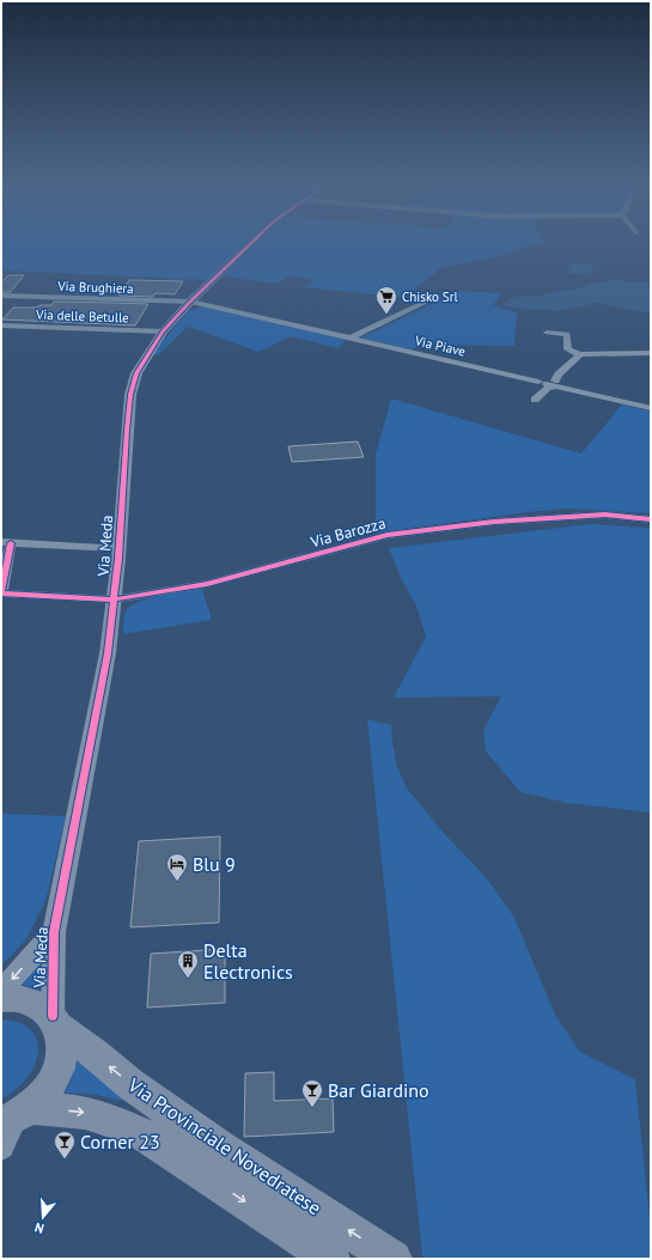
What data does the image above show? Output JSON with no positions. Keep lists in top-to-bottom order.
{
  "streets": {
    "main road": ["Via Provinciale Novedratese"],
    "street": [
      "Via Brughiera",
      "Via delle Betulle",
      "Via Piave",
      "Via Barozza",
      "Via Meda"
    ]
  },
  "crossings": [
    ["Via Brughiera", "Via Piave"],
    ["Via Brughiera", "Via Meda"],
    ["Via delle Betulle", "Via Meda"],
    ["Via Piave", "Via Meda"],
    ["Via Barozza", "Via Meda"],
    ["Via Meda", "Via Provinciale Novedratese"]
  ],
  "places": {
    "supermarket": ["Chisko Srl"],
    "hotel": ["Blu 9"],
    "building": ["Delta Electronics"],
    "bar": ["Bar Giardino", "Corner 23"]
  },
  "north": "bottom"
}
